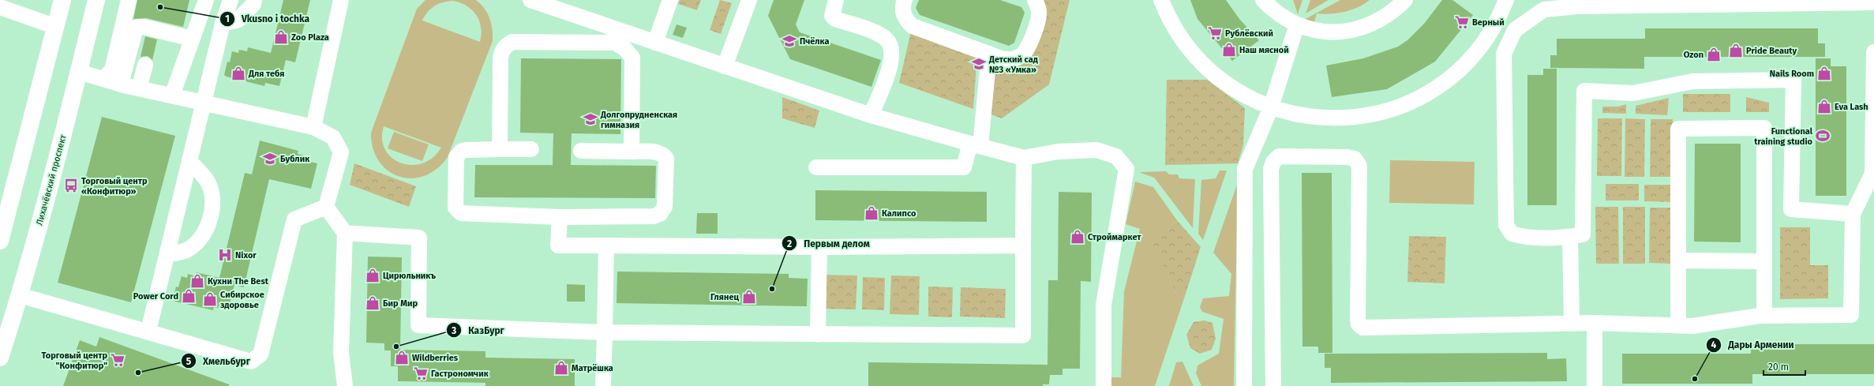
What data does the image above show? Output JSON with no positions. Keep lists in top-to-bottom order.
{
  "streets": {
    "main road": ["Лихачёвский проспект"]
  },
  "places": {
    "other": [
      "Vkusno i tochka",
      "Первым делом",
      "КазБург",
      "Хмельбург",
      "Дары Армении"
    ],
    "supermarket": [
      "Верный",
      "Рублёвский",
      "Торговый центр \"Конфитюр\"",
      "Гастрономчик"
    ],
    "shop": [
      "Zoo Plaza",
      "Наш мясной",
      "Pride Beauty",
      "Ozon",
      "Для тебя",
      "Nails Room",
      "Eva Lash",
      "Калипсо",
      "Строймаркет",
      "Цирюльникъ",
      "Кухни The Best",
      "Power Cord",
      "Глянец",
      "Сибирское здоровье",
      "Бир Мир",
      "Wildberries",
      "Матрёшка"
    ],
    "school or university": [
      "Пчёлка",
      "Детский сад №3 «Умка»",
      "Долгопрудненская гимназия",
      "Бублик"
    ],
    "sports": ["Functional training studio"],
    "bus stop": ["Торговый центр «Конфитюр»"],
    "hospital": ["Nixor"]
  },
  "scale_bar": "20 m"
}
